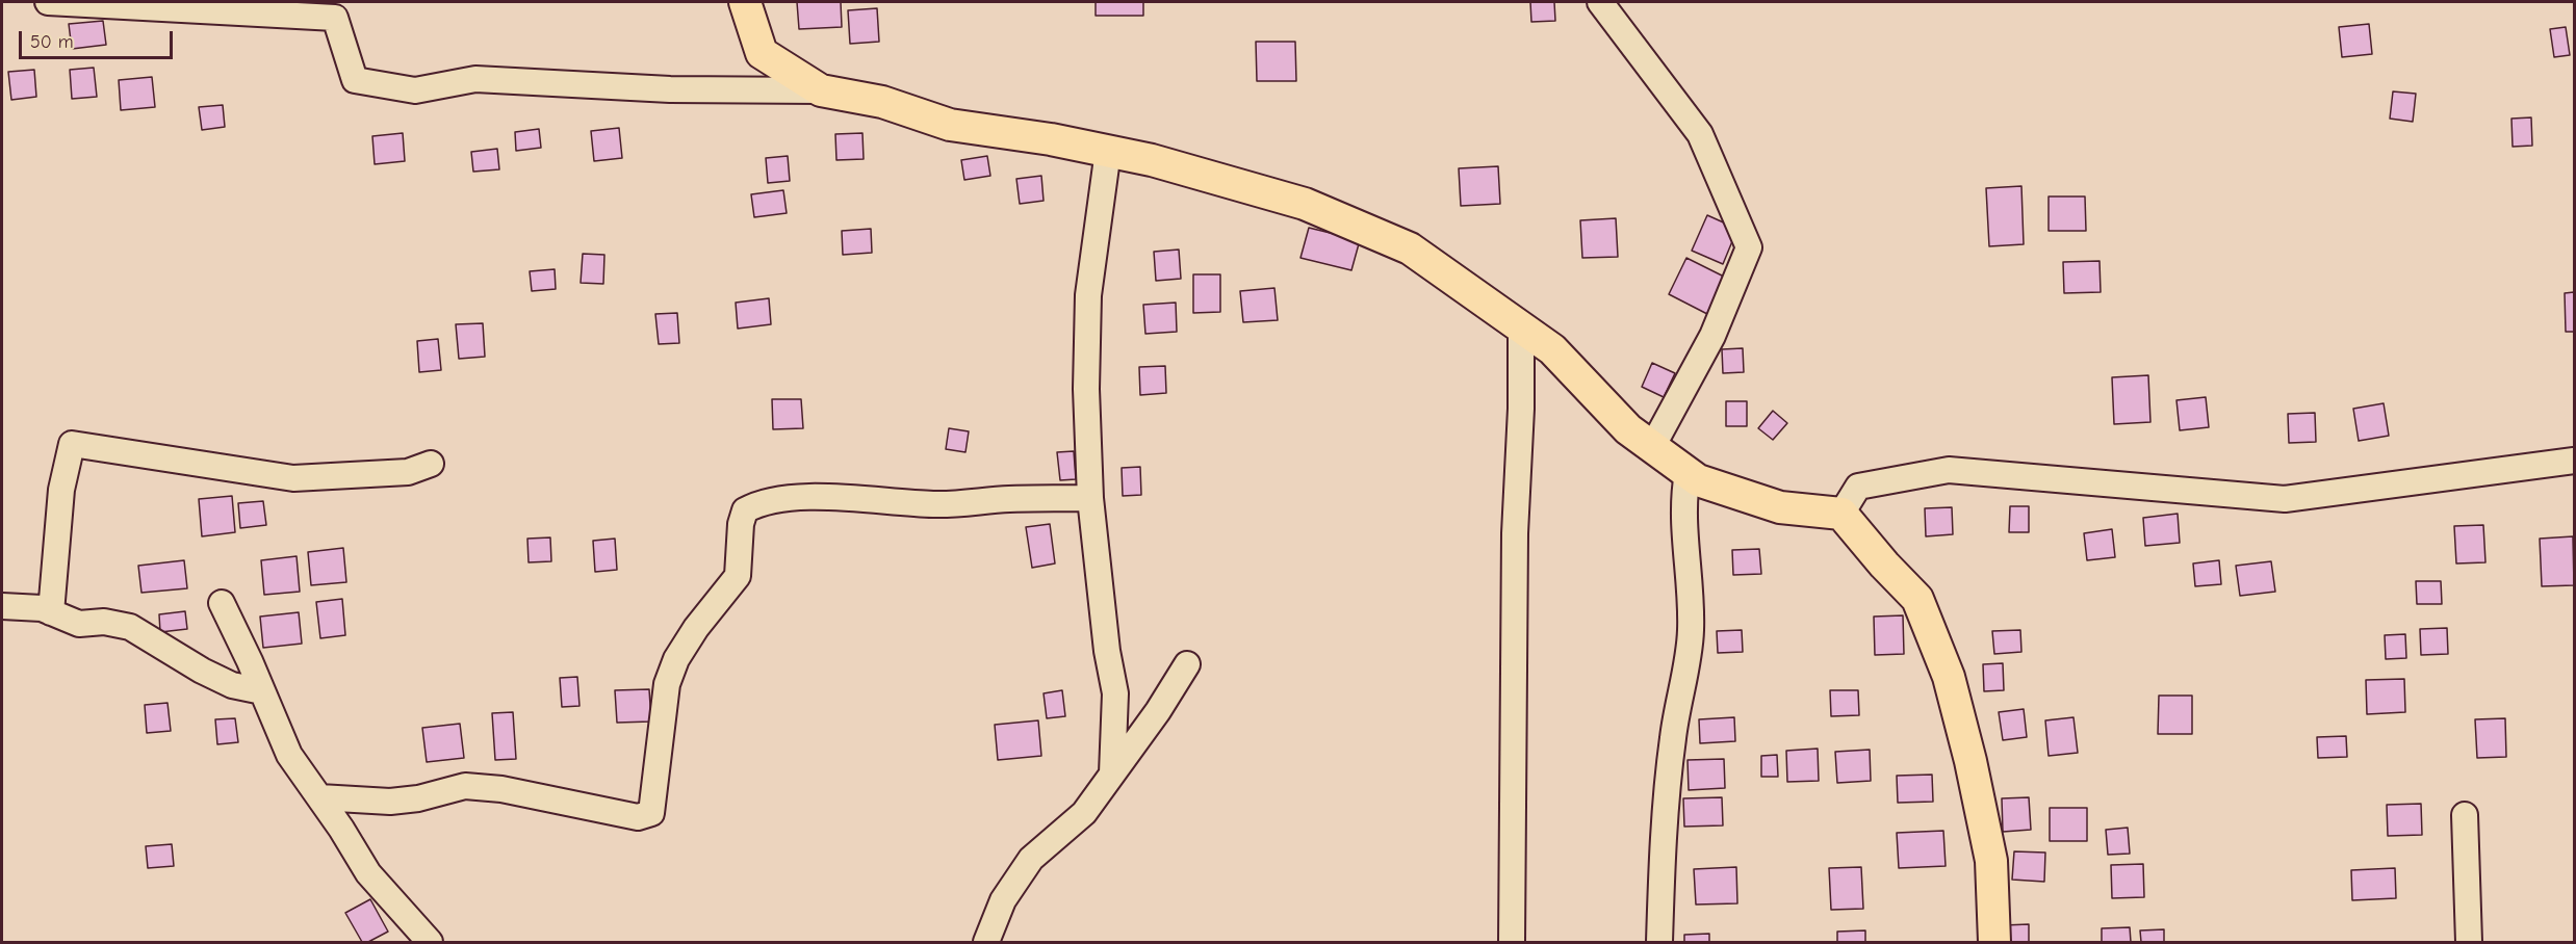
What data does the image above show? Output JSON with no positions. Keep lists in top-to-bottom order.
{
  "scale_bar": "50 m"
}
